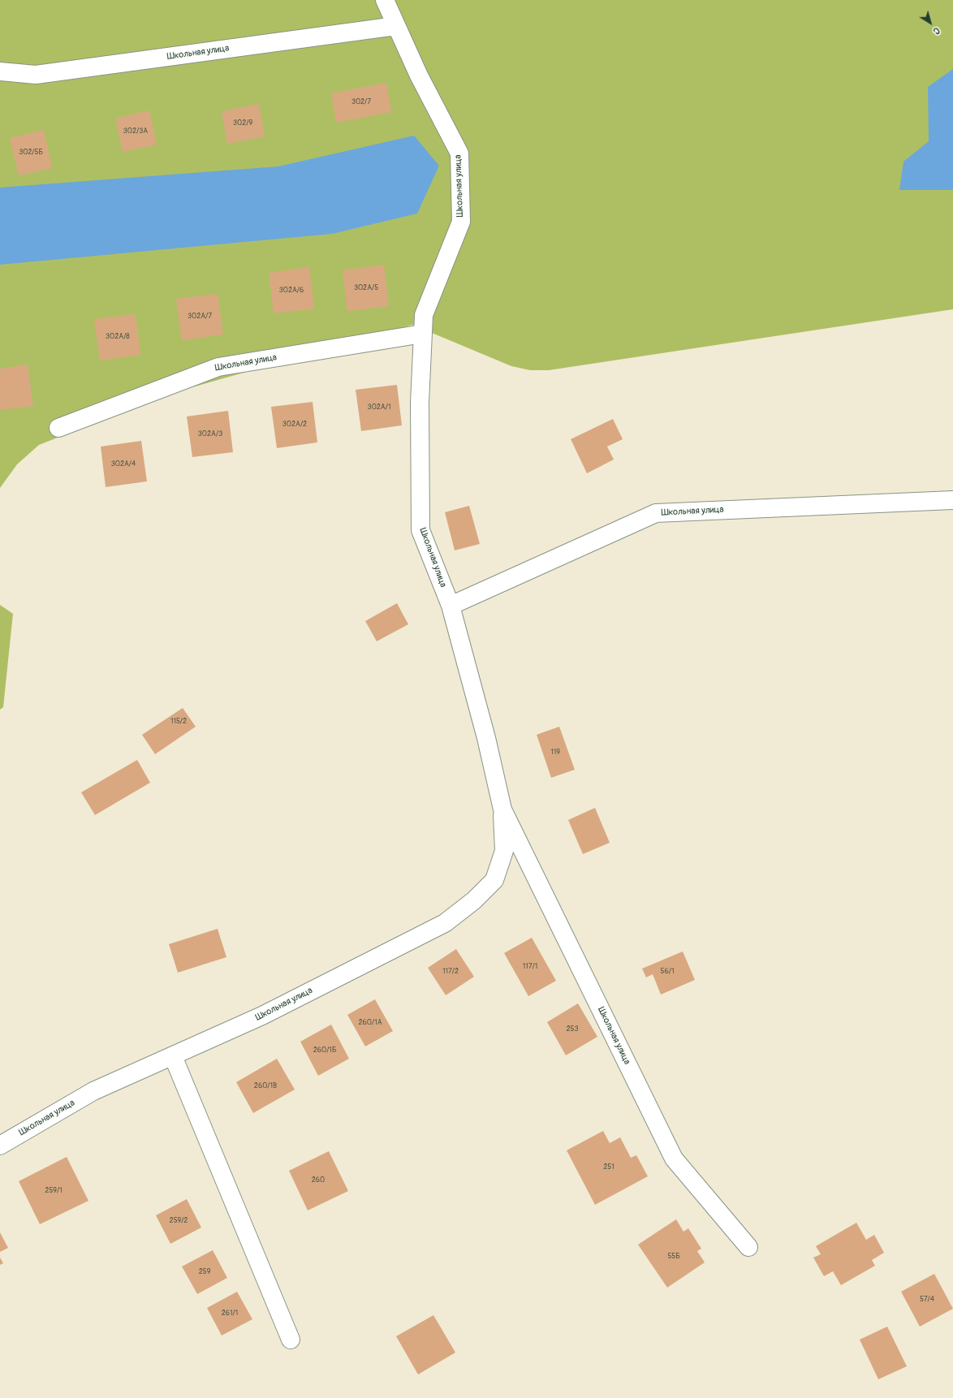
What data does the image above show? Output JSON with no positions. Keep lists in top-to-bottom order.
{
  "streets": {
    "street": ["Школьная улица"]
  },
  "house_numbers": [
    "302/7",
    "302/9",
    "302/3А",
    "302/5Б",
    "302А/5",
    "302А/6",
    "302А/7",
    "302А/8",
    "302А/1",
    "302А/2",
    "302А/3",
    "302А/4",
    "115/2",
    "119",
    "117/1",
    "117/2",
    "56/1",
    "260/1А",
    "253",
    "260/1Б",
    "260/1В",
    "251",
    "260",
    "259/1",
    "259/2",
    "55Б",
    "259",
    "57/4",
    "261/1"
  ],
  "north": "bottom right"
}
